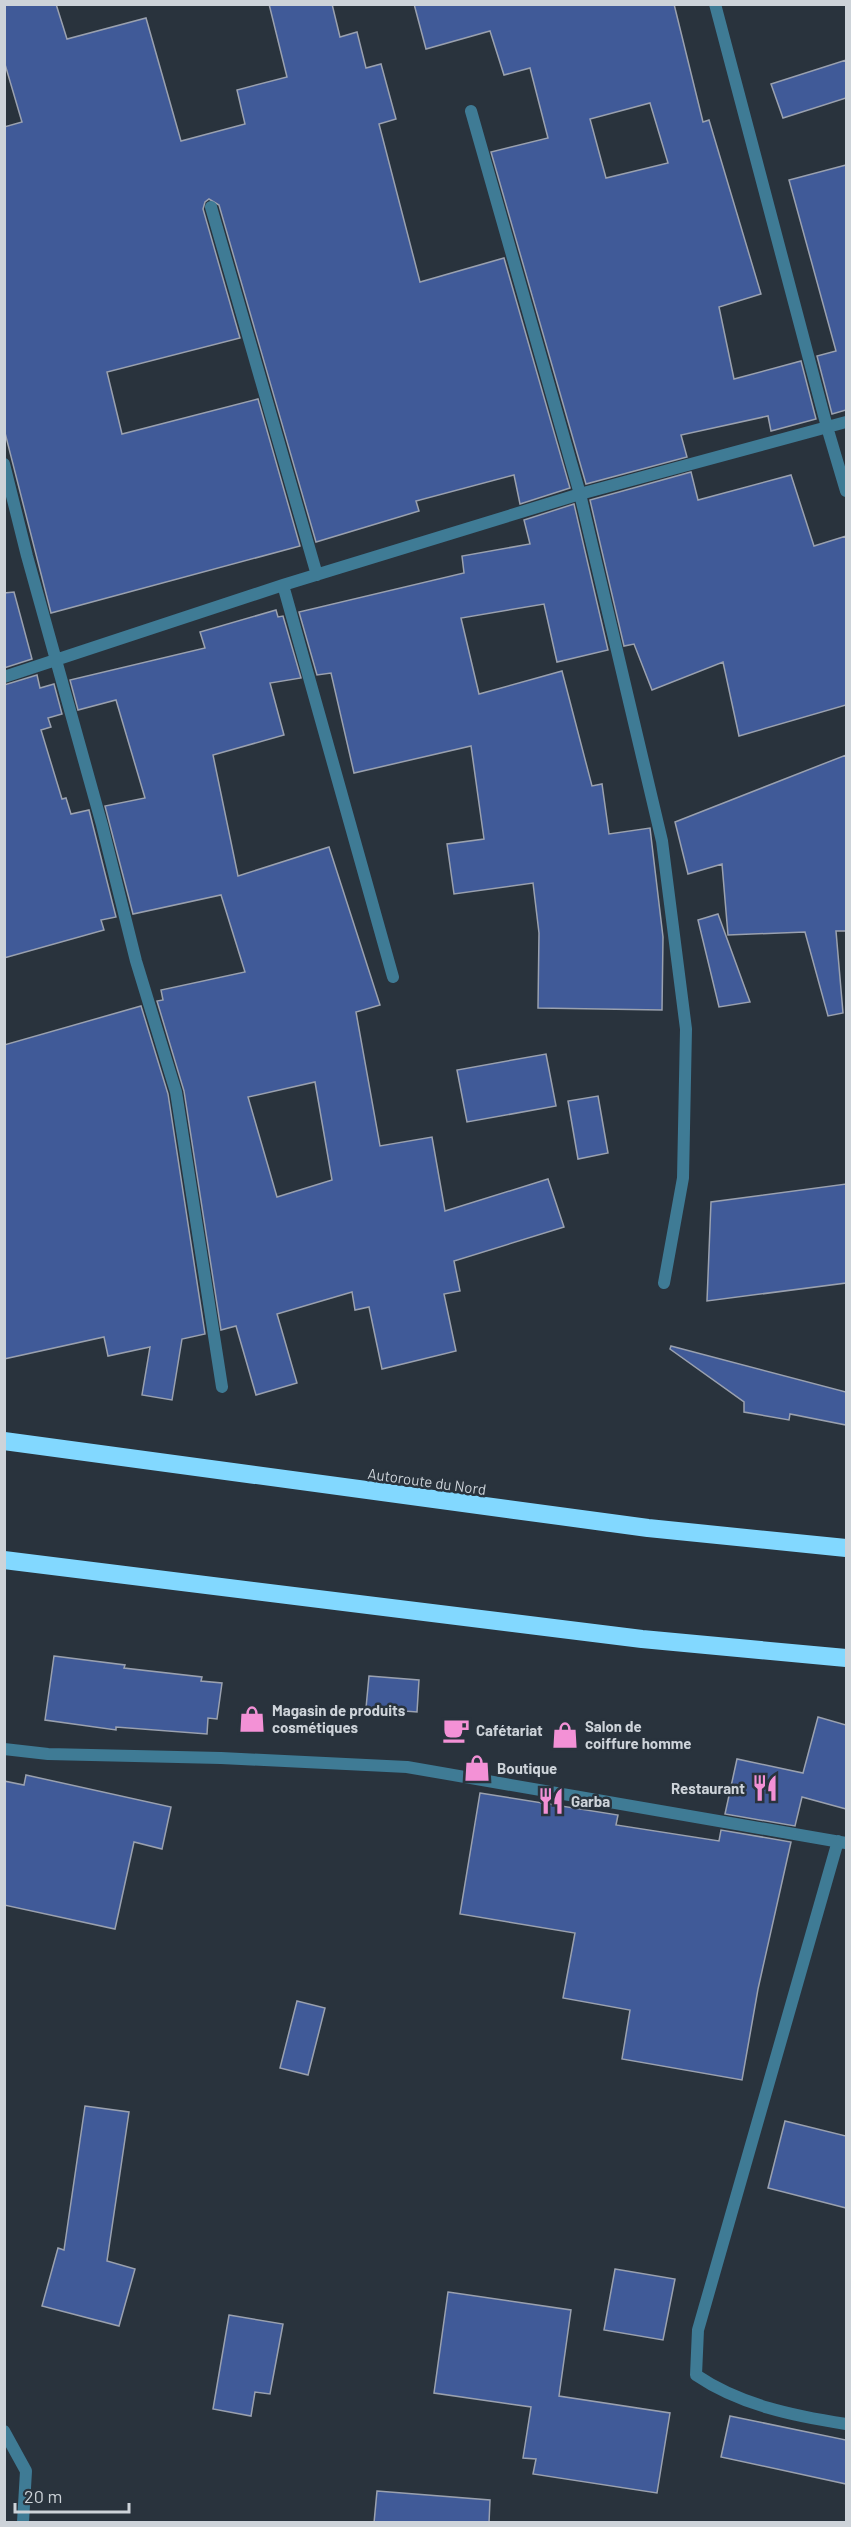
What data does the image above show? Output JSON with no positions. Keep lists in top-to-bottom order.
{
  "streets": {
    "highway": ["Autoroute du Nord"]
  },
  "places": {
    "shop": ["Magasin de produits cosmétiques", "Salon de coiffure homme", "Boutique"],
    "cafe": ["Cafétariat"],
    "restaurant": ["Restaurant", "Garba"]
  },
  "scale_bar": "20 m"
}
